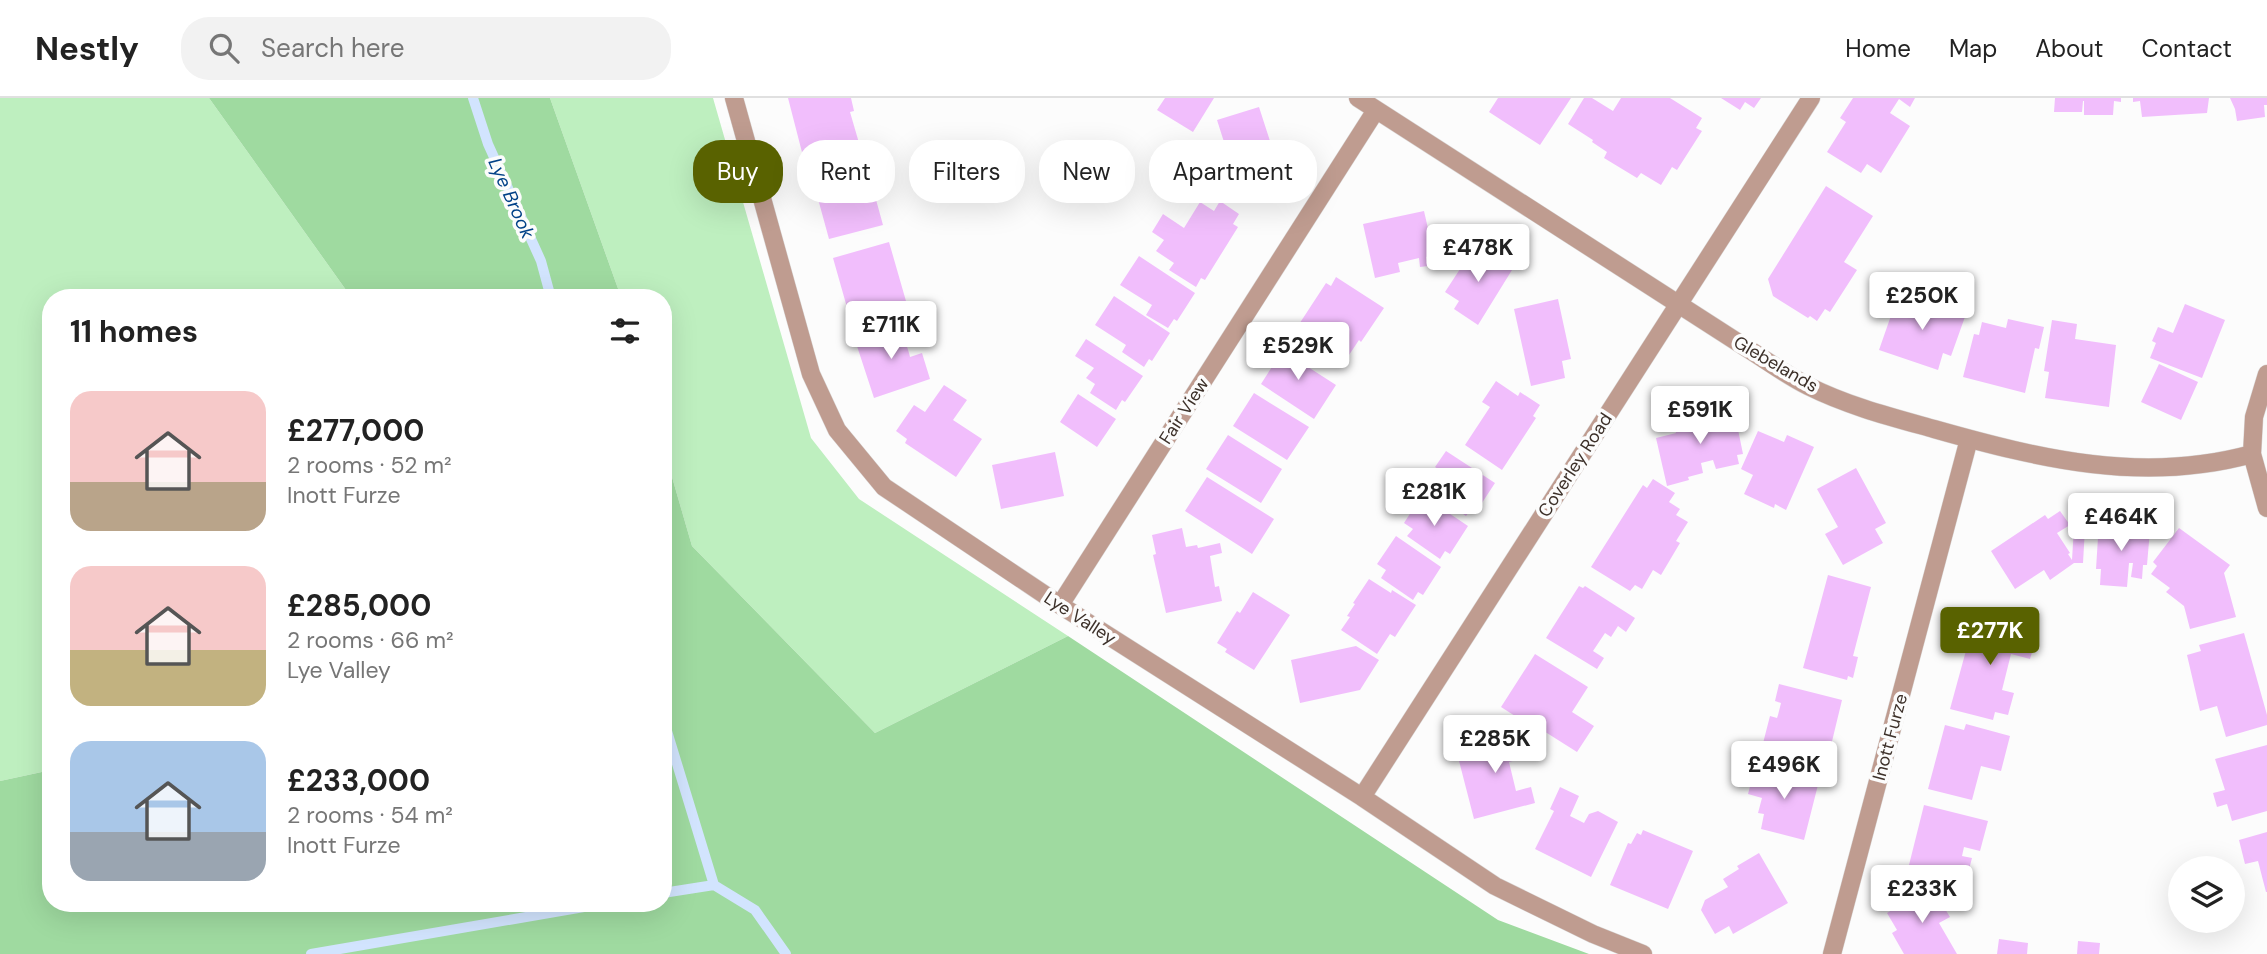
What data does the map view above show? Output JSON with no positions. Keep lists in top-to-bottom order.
{
  "streets": {
    "street": [
      "Glebelands",
      "Fair View",
      "Coverley Road",
      "Lye Valley",
      "Inott Furze"
    ]
  },
  "crossings": [
    ["Glebelands", "Fair View"],
    ["Glebelands", "Coverley Road"],
    ["Glebelands", "Inott Furze"],
    ["Fair View", "Lye Valley"],
    ["Coverley Road", "Lye Valley"]
  ],
  "water": ["Lye Brook"],
  "page": {
    "header": "Nestly",
    "search": "Search here",
    "nav": [
      "Home",
      "Map",
      "About",
      "Contact"
    ],
    "chip": [
      "Buy",
      "Rent",
      "Filters",
      "New",
      "Apartment"
    ],
    "price": [
      "£478K",
      "£250K",
      "£711K",
      "£529K",
      "£591K",
      "£281K",
      "£464K",
      "£277K",
      "£285K",
      "£496K",
      "£233K"
    ],
    "heading": "11 homes",
    "list": [
      {
        "name": "£277,000",
        "note": "2 rooms · 52 m² · Inott Furze"
      },
      {
        "name": "£285,000",
        "note": "2 rooms · 66 m² · Lye Valley"
      },
      {
        "name": "£233,000",
        "note": "2 rooms · 54 m² · Inott Furze"
      }
    ]
  }
}
